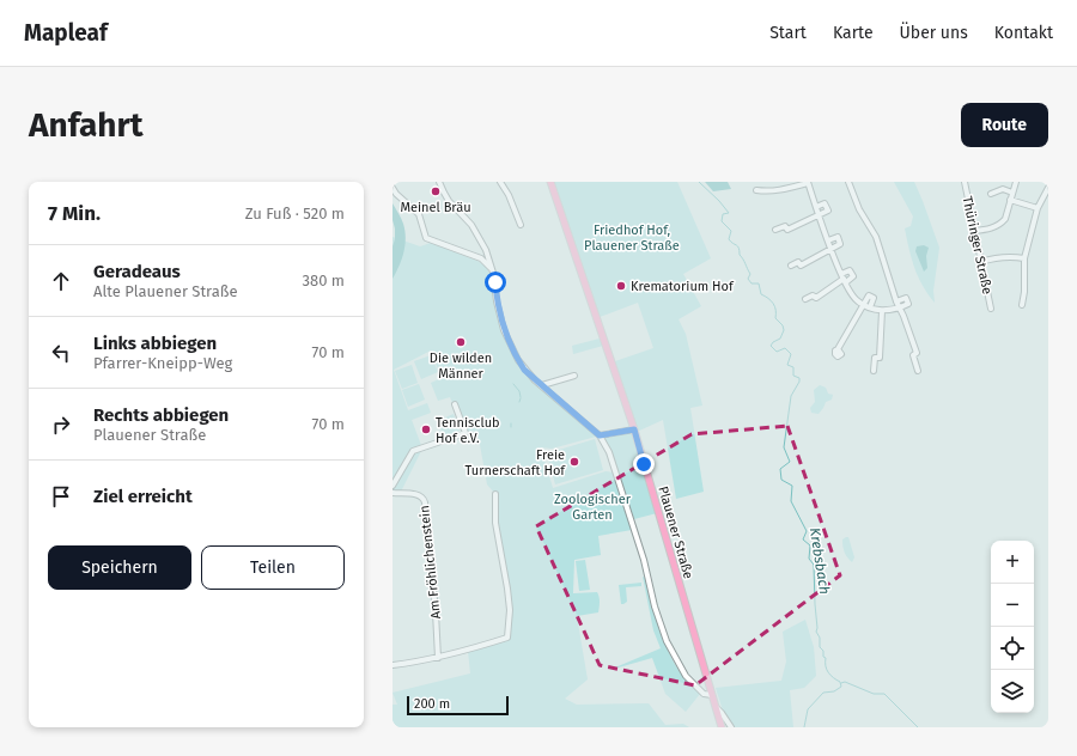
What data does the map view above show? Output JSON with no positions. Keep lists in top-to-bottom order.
{
  "streets": {
    "main road": ["Plauener Straße"],
    "street": ["Thüringer Straße", "Am Fröhlichenstein"]
  },
  "water": ["Krebsbach"],
  "parks": ["Friedhof Hof, Plauener Straße", "Zoologischer Garten"],
  "places": [
    "Meinel Bräu",
    "Krematorium Hof",
    "Die wilden Männer",
    "Tennisclub Hof e.V.",
    "Freie Turnerschaft Hof"
  ],
  "scale_bar": "200 m",
  "page": {
    "header": "Mapleaf",
    "nav": [
      "Start",
      "Karte",
      "Über uns",
      "Kontakt"
    ],
    "buttons": [
      "Route",
      ["Speichern", "Teilen"]
    ],
    "title": "Anfahrt",
    "heading": ["7 Min.", "Zu Fuß · 520 m"],
    "list": [
      ["Geradeaus", "Alte Plauener Straße", "380 m"],
      ["Links abbiegen", "Pfarrer-Kneipp-Weg", "70 m"],
      ["Rechts abbiegen", "Plauener Straße", "70 m"],
      "Ziel erreicht"
    ],
    "map_buttons": ["+", "−"],
    "scale": "200 m"
  }
}
